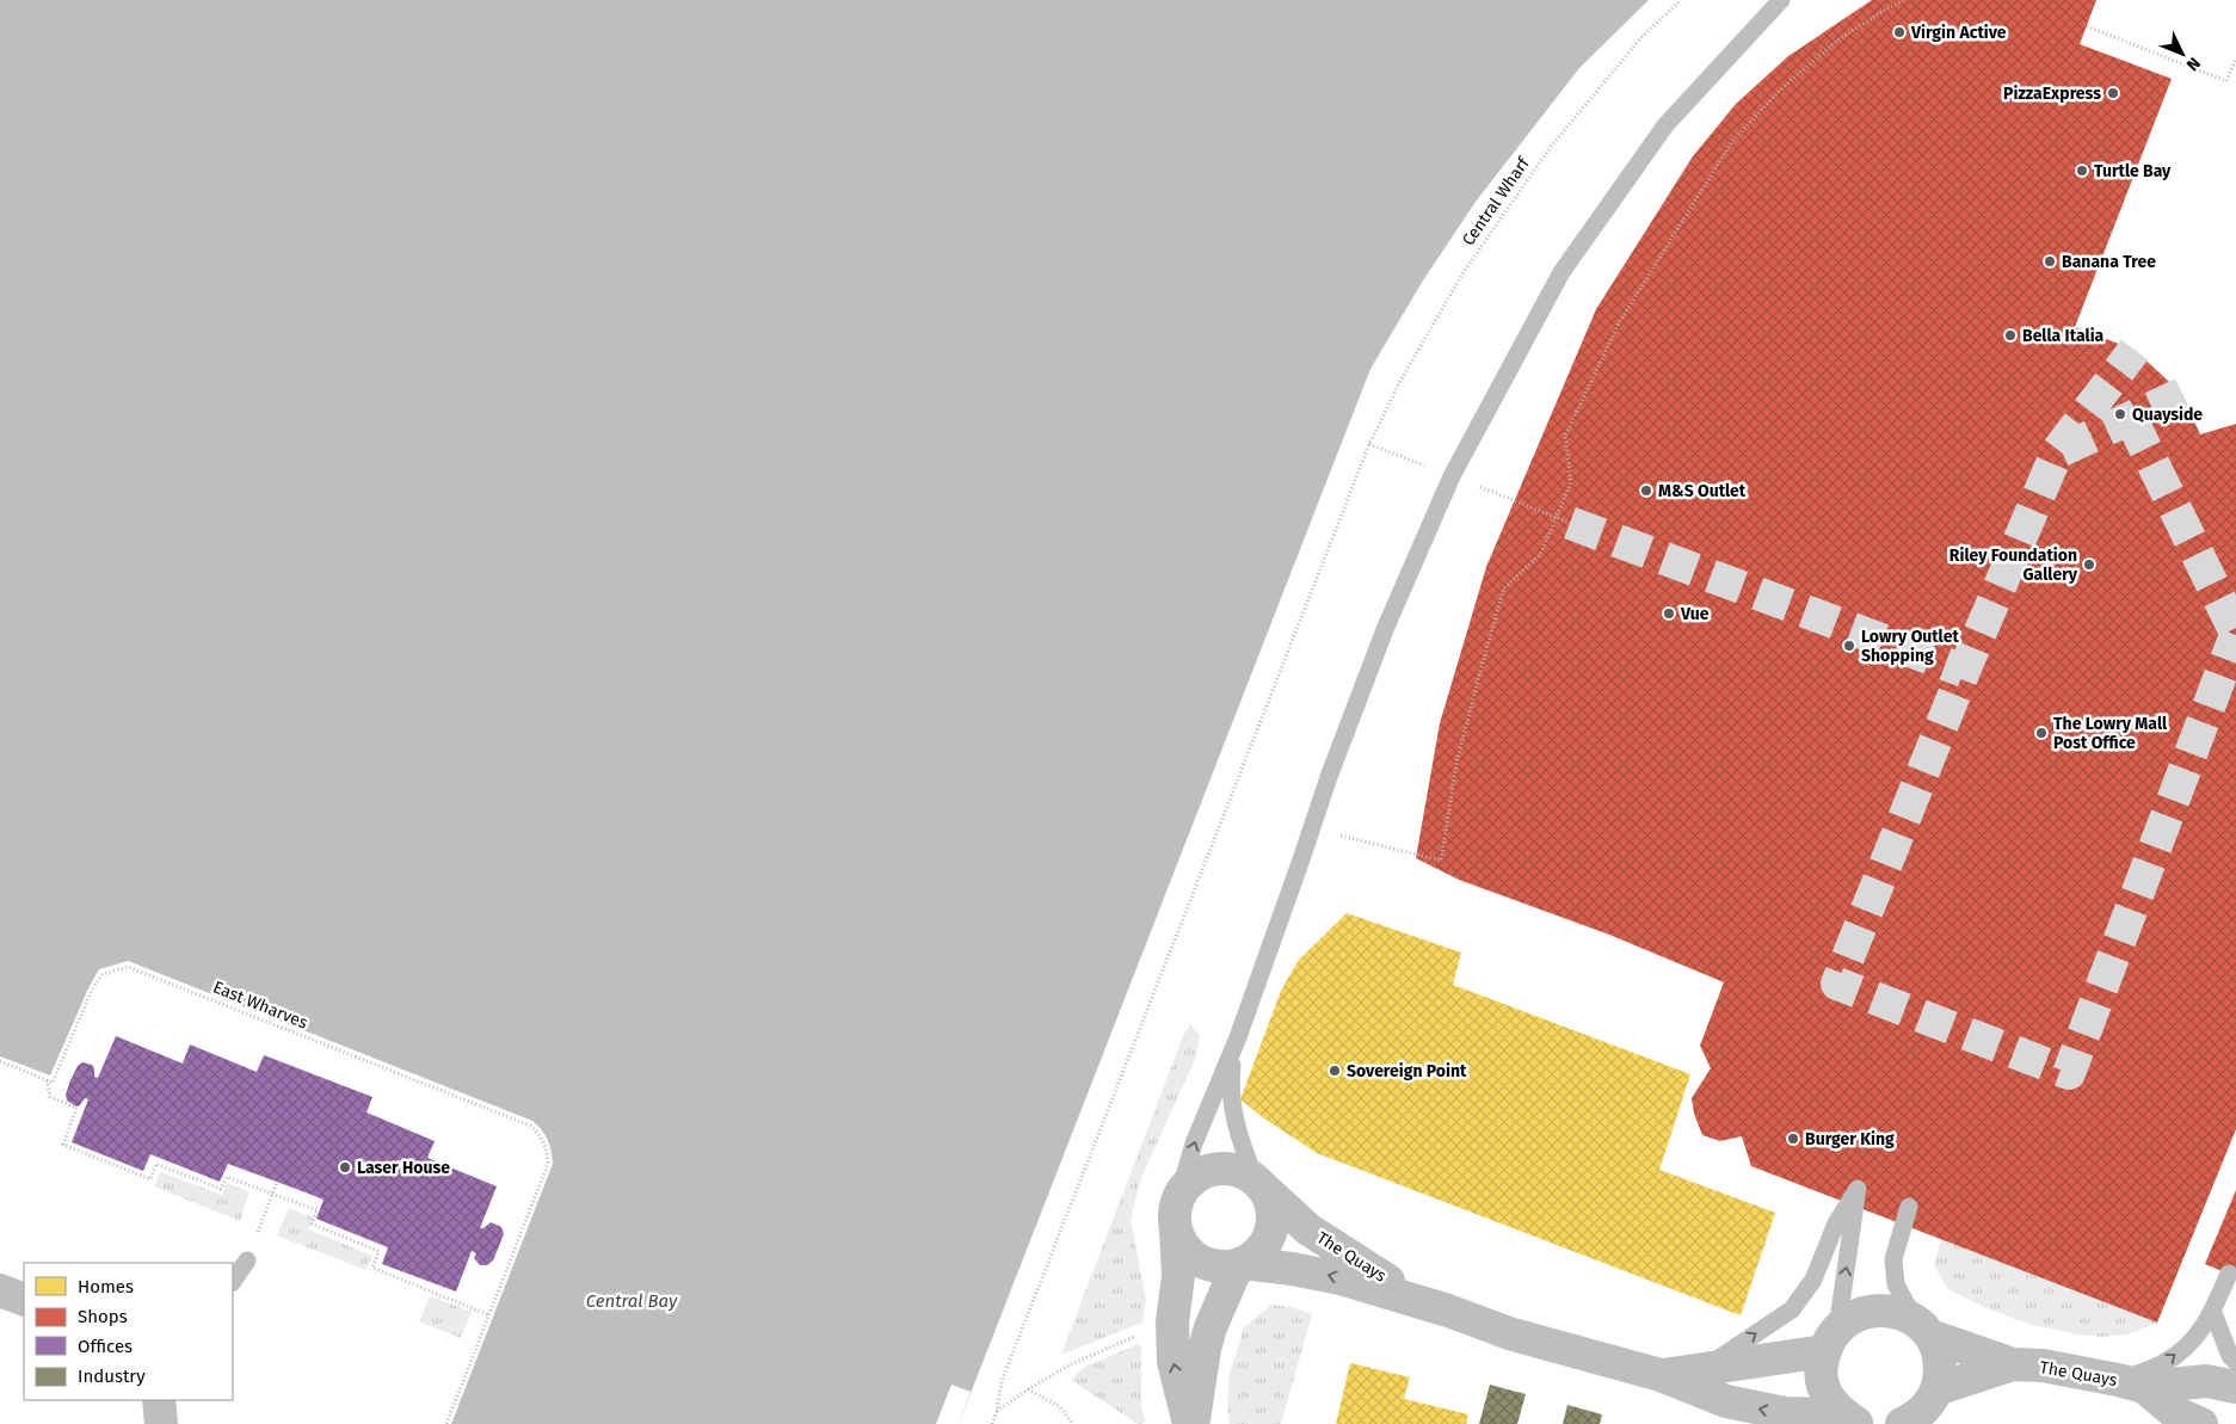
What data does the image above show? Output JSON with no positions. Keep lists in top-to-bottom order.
{
  "streets": {
    "street": ["The Quays"],
    "path": ["Central Wharf", "East Wharves"]
  },
  "water": ["Central Bay"],
  "places": [
    "Virgin Active",
    "PizzaExpress",
    "Turtle Bay",
    "Banana Tree",
    "Bella Italia",
    "Quayside",
    "M&S Outlet",
    "Riley Foundation Gallery",
    "Vue",
    "Lowry Outlet Shopping",
    "The Lowry Mall Post Office",
    "Sovereign Point",
    "Burger King",
    "Laser House"
  ],
  "legend": [
    "Homes",
    "Shops",
    "Offices",
    "Industry"
  ],
  "north": "bottom right"
}
